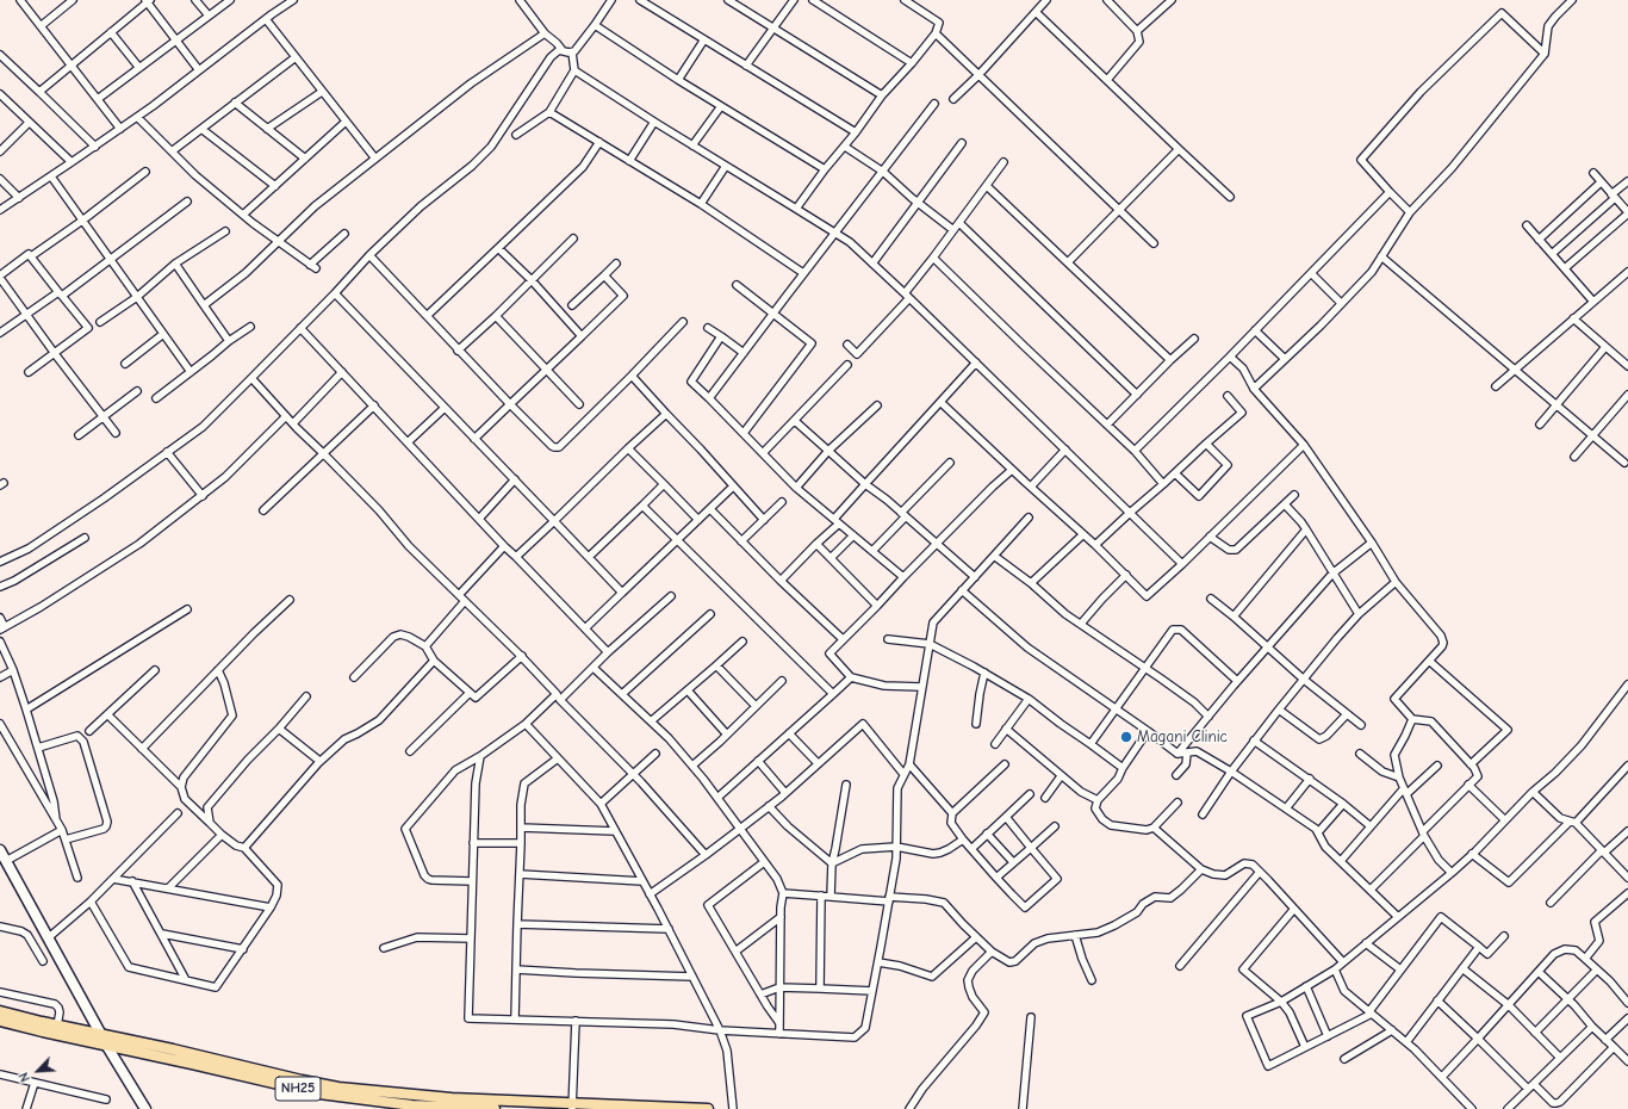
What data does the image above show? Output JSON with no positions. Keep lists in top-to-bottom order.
{
  "streets": {
    "main road": ["NH25"]
  },
  "places": ["Magani Clinic"],
  "north": "bottom left"
}
